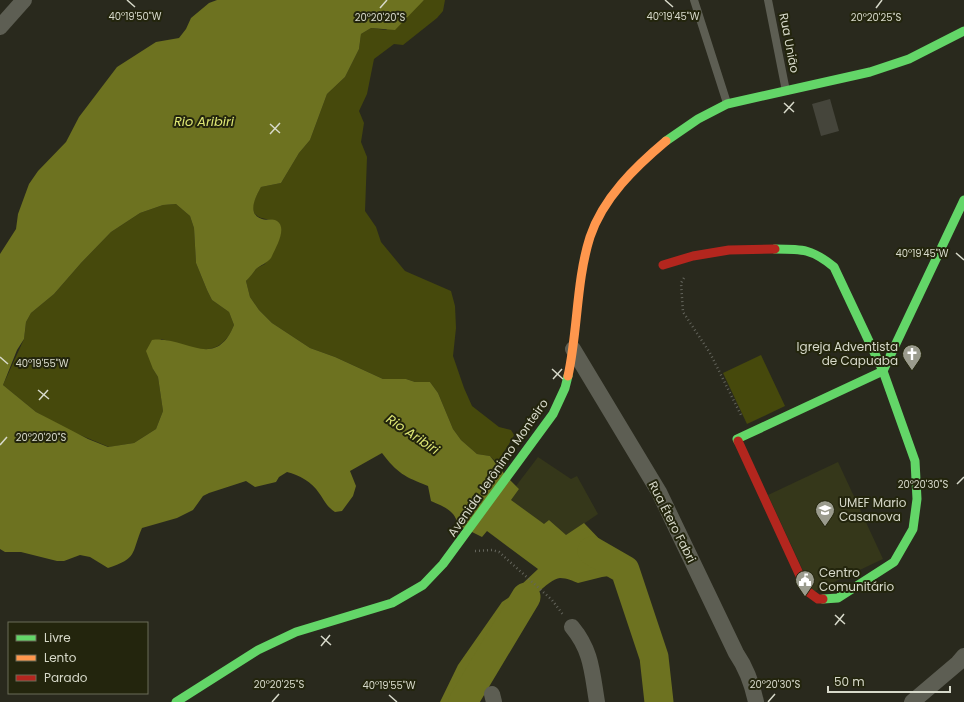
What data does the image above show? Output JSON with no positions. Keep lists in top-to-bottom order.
{
  "streets": {
    "street": ["Avenida Jerônimo Monteiro", "Rua Étero Fabri"],
    "lane": ["Rua União"]
  },
  "crossings": [
    ["Rua União", "Avenida Jerônimo Monteiro"],
    ["Avenida Jerônimo Monteiro", "Rua Étero Fabri"]
  ],
  "water": ["Rio Aribiri"],
  "places": {
    "church": ["Igreja Adventista de Capuaba"],
    "school or university": ["UMEF Mario Casanova"],
    "public building": ["Centro Comunitário"]
  },
  "legend": ["Livre", "Lento", "Parado"],
  "scale_bar": "50 m",
  "coordinates": [
    "40°19'45\"W",
    "40°19'50\"W",
    "20°20'20\"S",
    "20°20'25\"S",
    "40°19'55\"W",
    "20°20'30\"S"
  ]
}
